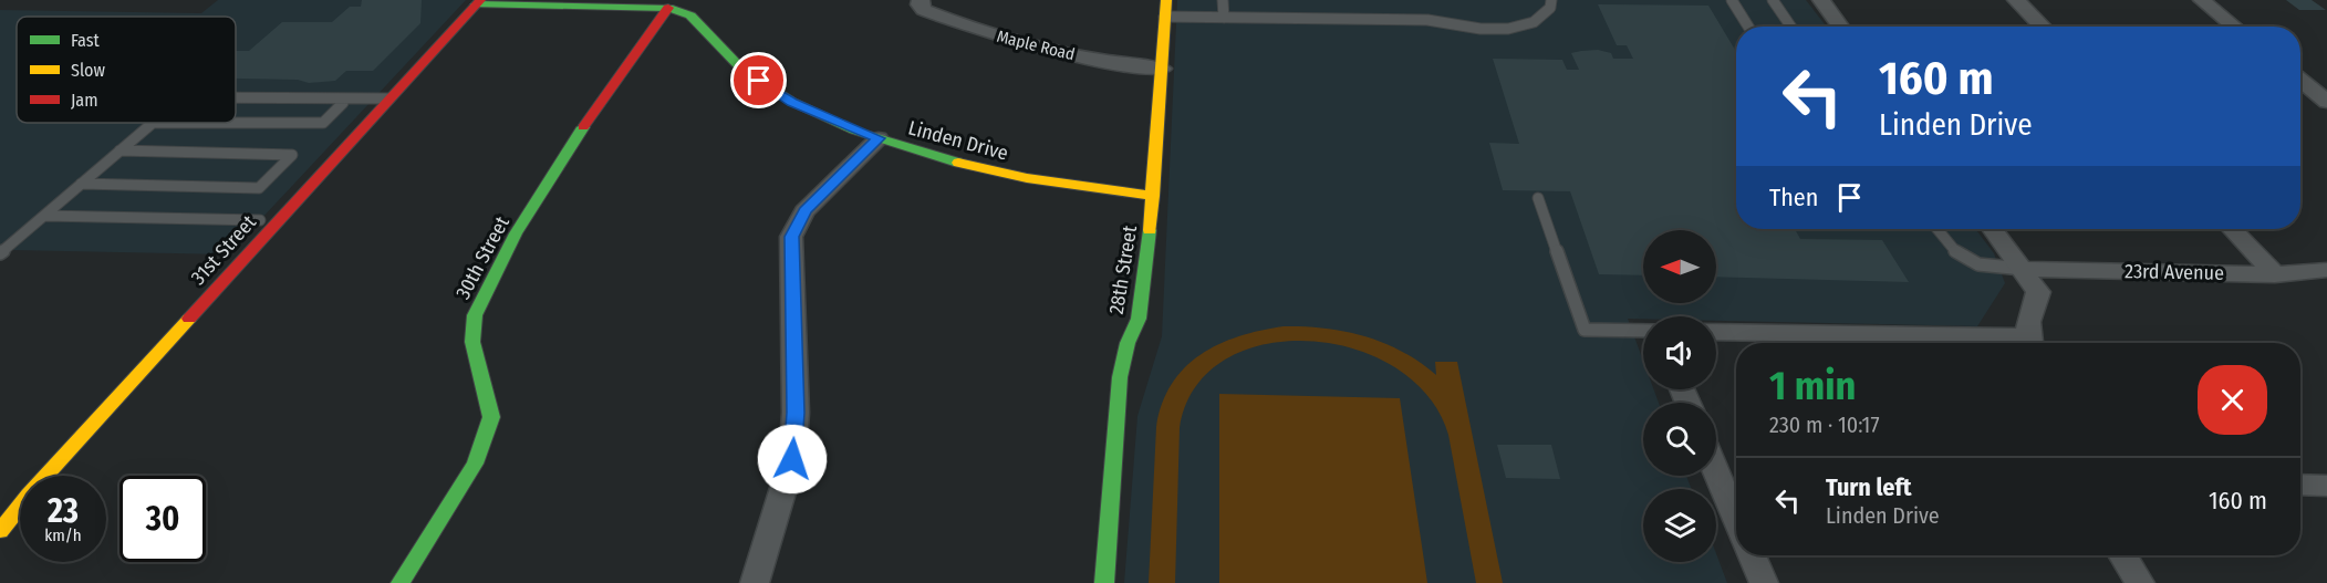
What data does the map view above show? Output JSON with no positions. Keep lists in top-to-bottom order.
{
  "streets": {
    "street": [
      "Maple Road",
      "Linden Drive",
      "31st Street",
      "30th Street",
      "28th Street",
      "23rd Avenue"
    ]
  },
  "crossings": [
    ["Maple Road", "28th Street"],
    ["Linden Drive", "31st Street"],
    ["Linden Drive", "30th Street"],
    ["Linden Drive", "28th Street"]
  ],
  "legend": ["Fast", "Slow", "Jam"],
  "north": "left",
  "page": {
    "turn": ["160 m", "Linden Drive"],
    "then": "Then",
    "heading": ["1 min", "230 m · 10:17"],
    "list": [
      {
        "name": "Turn left",
        "note": "Linden Drive",
        "value": "160 m"
      }
    ],
    "speed": "23 km/h",
    "limit": "30"
  }
}
